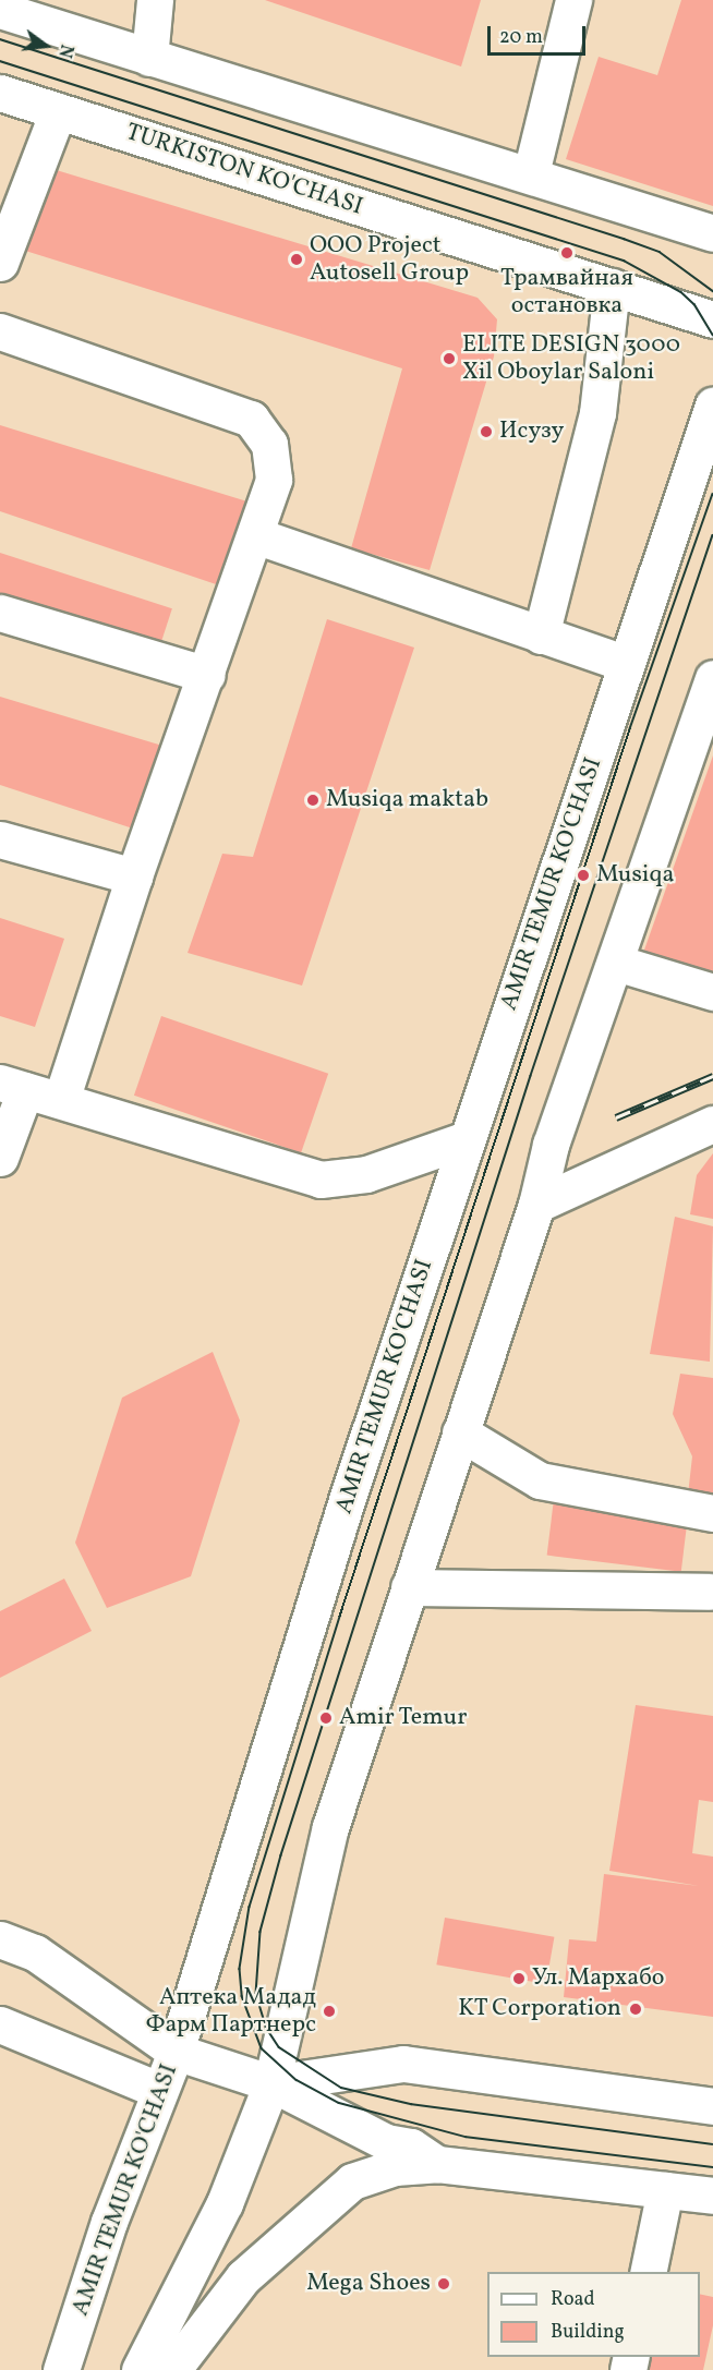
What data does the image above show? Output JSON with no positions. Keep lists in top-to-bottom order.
{
  "streets": {
    "main road": ["TURKISTON KO'CHASI", "AMIR TEMUR KO'CHASI"]
  },
  "places": [
    "Трамвайная остановка",
    "OOO Project Autosell Group",
    "ELITE DESIGN 3000 Xil Oboylar Saloni",
    "Исузу",
    "Musiqa maktab",
    "Musiqa",
    "Amir Temur",
    "Ул. Мархабо",
    "KT Corporation",
    "Аптека Мадад Фарм Партнерс",
    "Mega Shoes"
  ],
  "legend": ["Road", "Building"],
  "scale_bar": "20 m",
  "north": "right"
}
